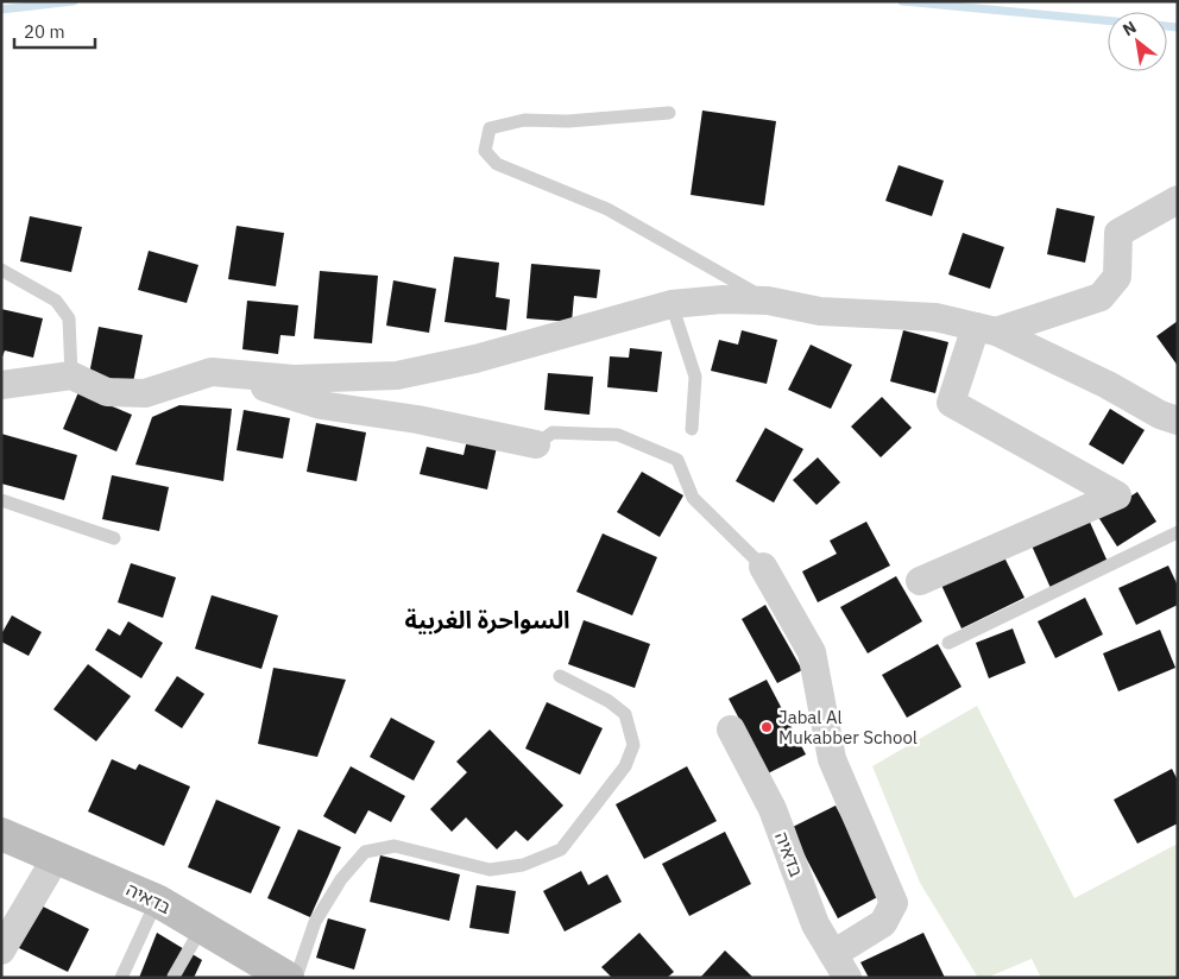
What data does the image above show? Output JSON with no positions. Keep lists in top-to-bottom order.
{
  "streets": {
    "street": ["בדאיה"]
  },
  "districts": ["السواحرة الغربية"],
  "places": ["Jabal Al Mukabber School"],
  "scale_bar": "20 m",
  "north": "top left"
}
